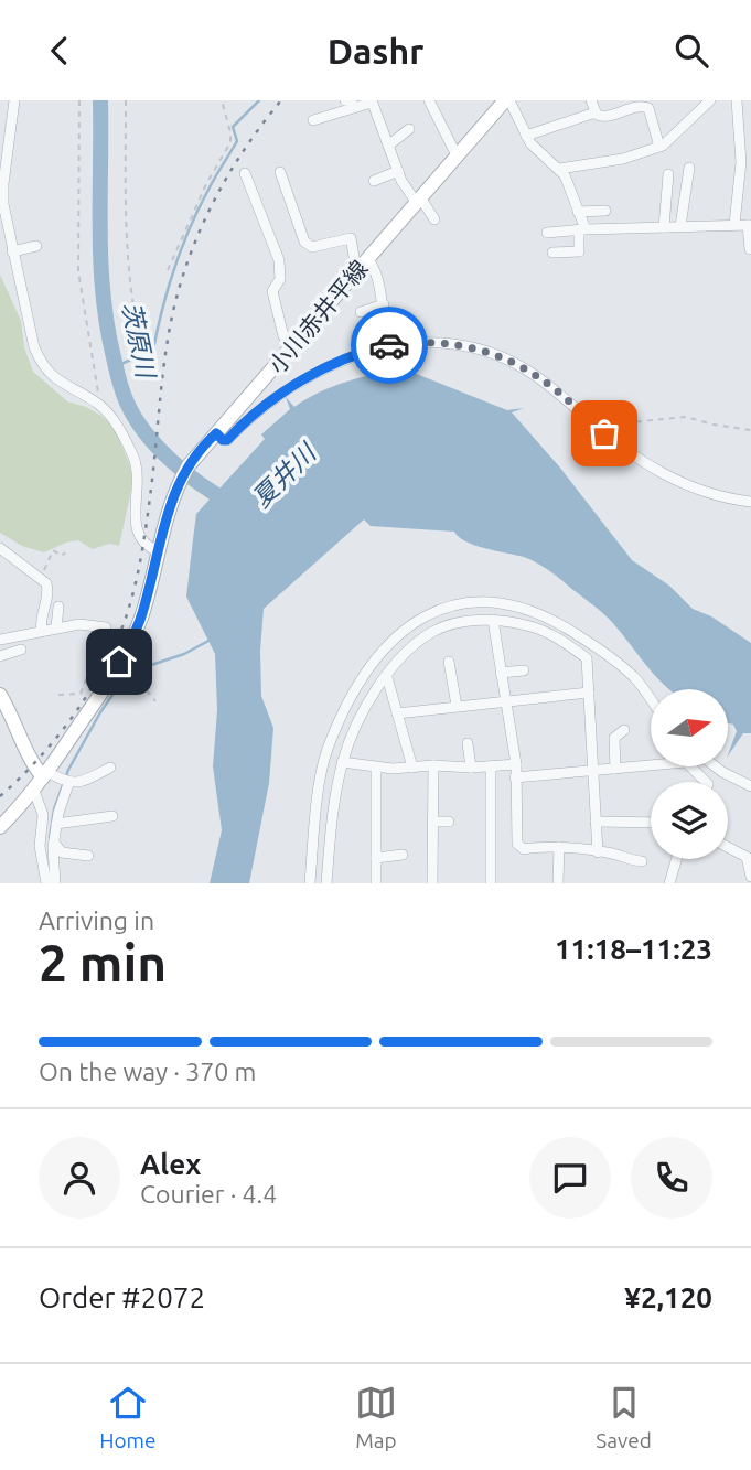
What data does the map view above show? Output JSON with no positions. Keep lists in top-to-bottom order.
{
  "streets": {
    "main road": ["小川赤井平線"]
  },
  "water": ["茨原川", "夏井川"],
  "north": "right",
  "page": {
    "header": "Dashr",
    "heading": ["2 min", "Arriving in", "11:18–11:23"],
    "panel": [
      "Alex",
      "Courier · 4.4",
      "Order #2072",
      "¥2,120"
    ],
    "bar": "On the way · 370 m",
    "tabs": ["Home", "Map", "Saved"]
  }
}
